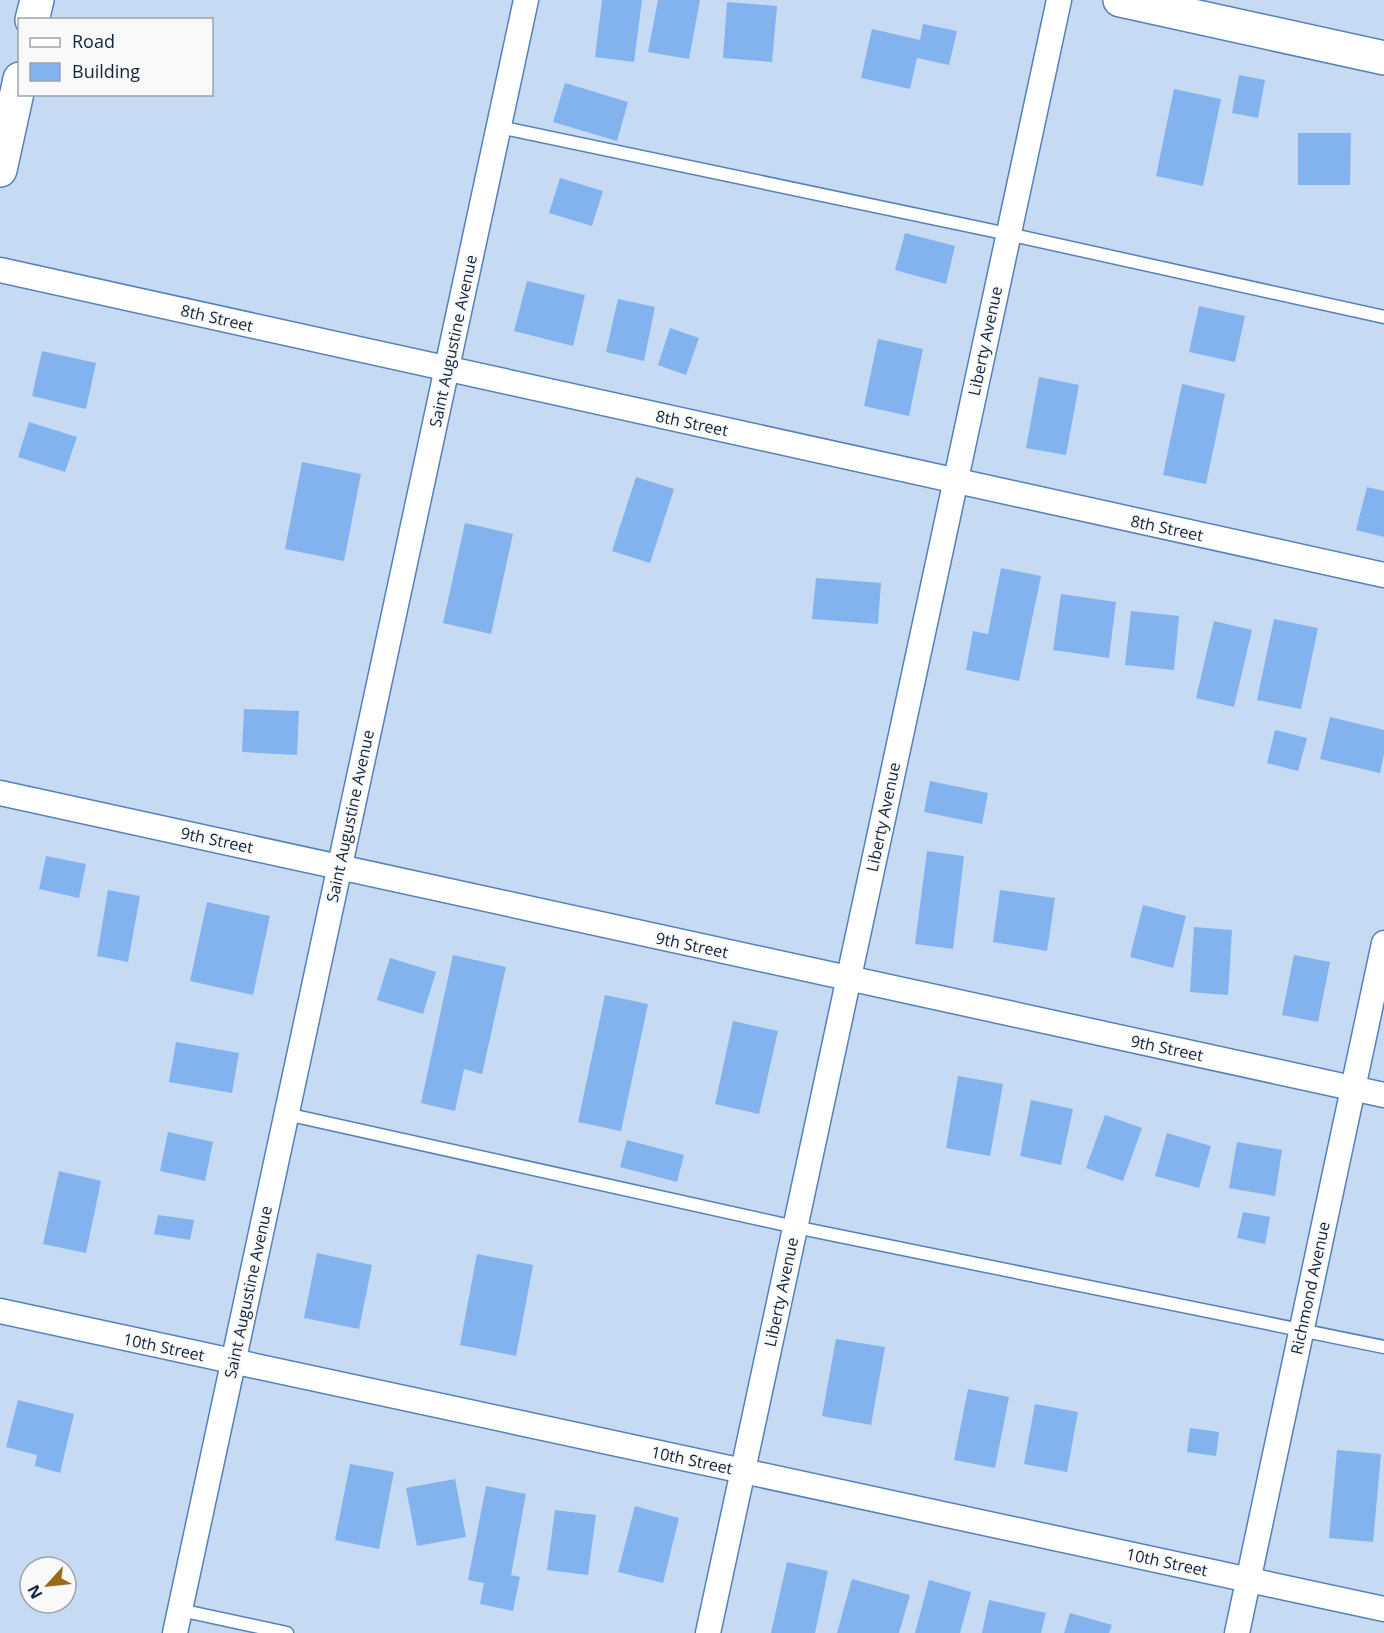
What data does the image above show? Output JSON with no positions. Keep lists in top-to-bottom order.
{
  "streets": {
    "street": [
      "8th Street",
      "Saint Augustine Avenue",
      "Liberty Avenue",
      "9th Street",
      "Richmond Avenue",
      "10th Street"
    ]
  },
  "crossings": [
    ["8th Street", "Saint Augustine Avenue"],
    ["8th Street", "Liberty Avenue"],
    ["Saint Augustine Avenue", "9th Street"],
    ["Saint Augustine Avenue", "10th Street"],
    ["Liberty Avenue", "9th Street"],
    ["Liberty Avenue", "10th Street"],
    ["9th Street", "Richmond Avenue"],
    ["Richmond Avenue", "10th Street"]
  ],
  "legend": ["Road", "Building"],
  "north": "bottom left"
}
